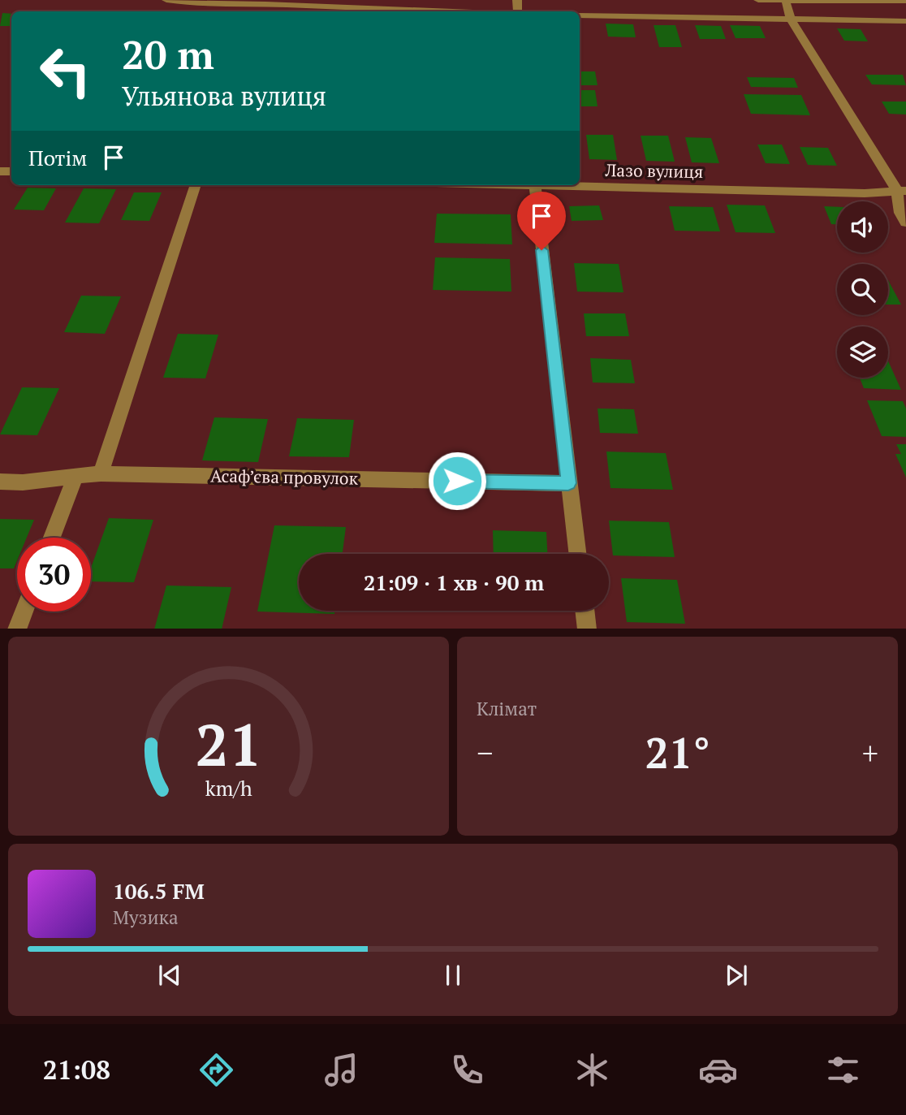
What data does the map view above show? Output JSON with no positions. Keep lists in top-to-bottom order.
{
  "streets": {
    "street": ["Лазо вулиця", "Асаф’єва провулок"]
  },
  "page": {
    "turn": ["20 m", "Ульянова вулиця"],
    "then": "Потім",
    "limit": "30",
    "trip": "21:09 · 1 хв · 90 m",
    "tile": "Клімат",
    "heat": ["−", "21°", "+"],
    "song": ["106.5 FM", "Музика"],
    "tabs": "21:08",
    "gauge": ["21", "km/h"]
  }
}
